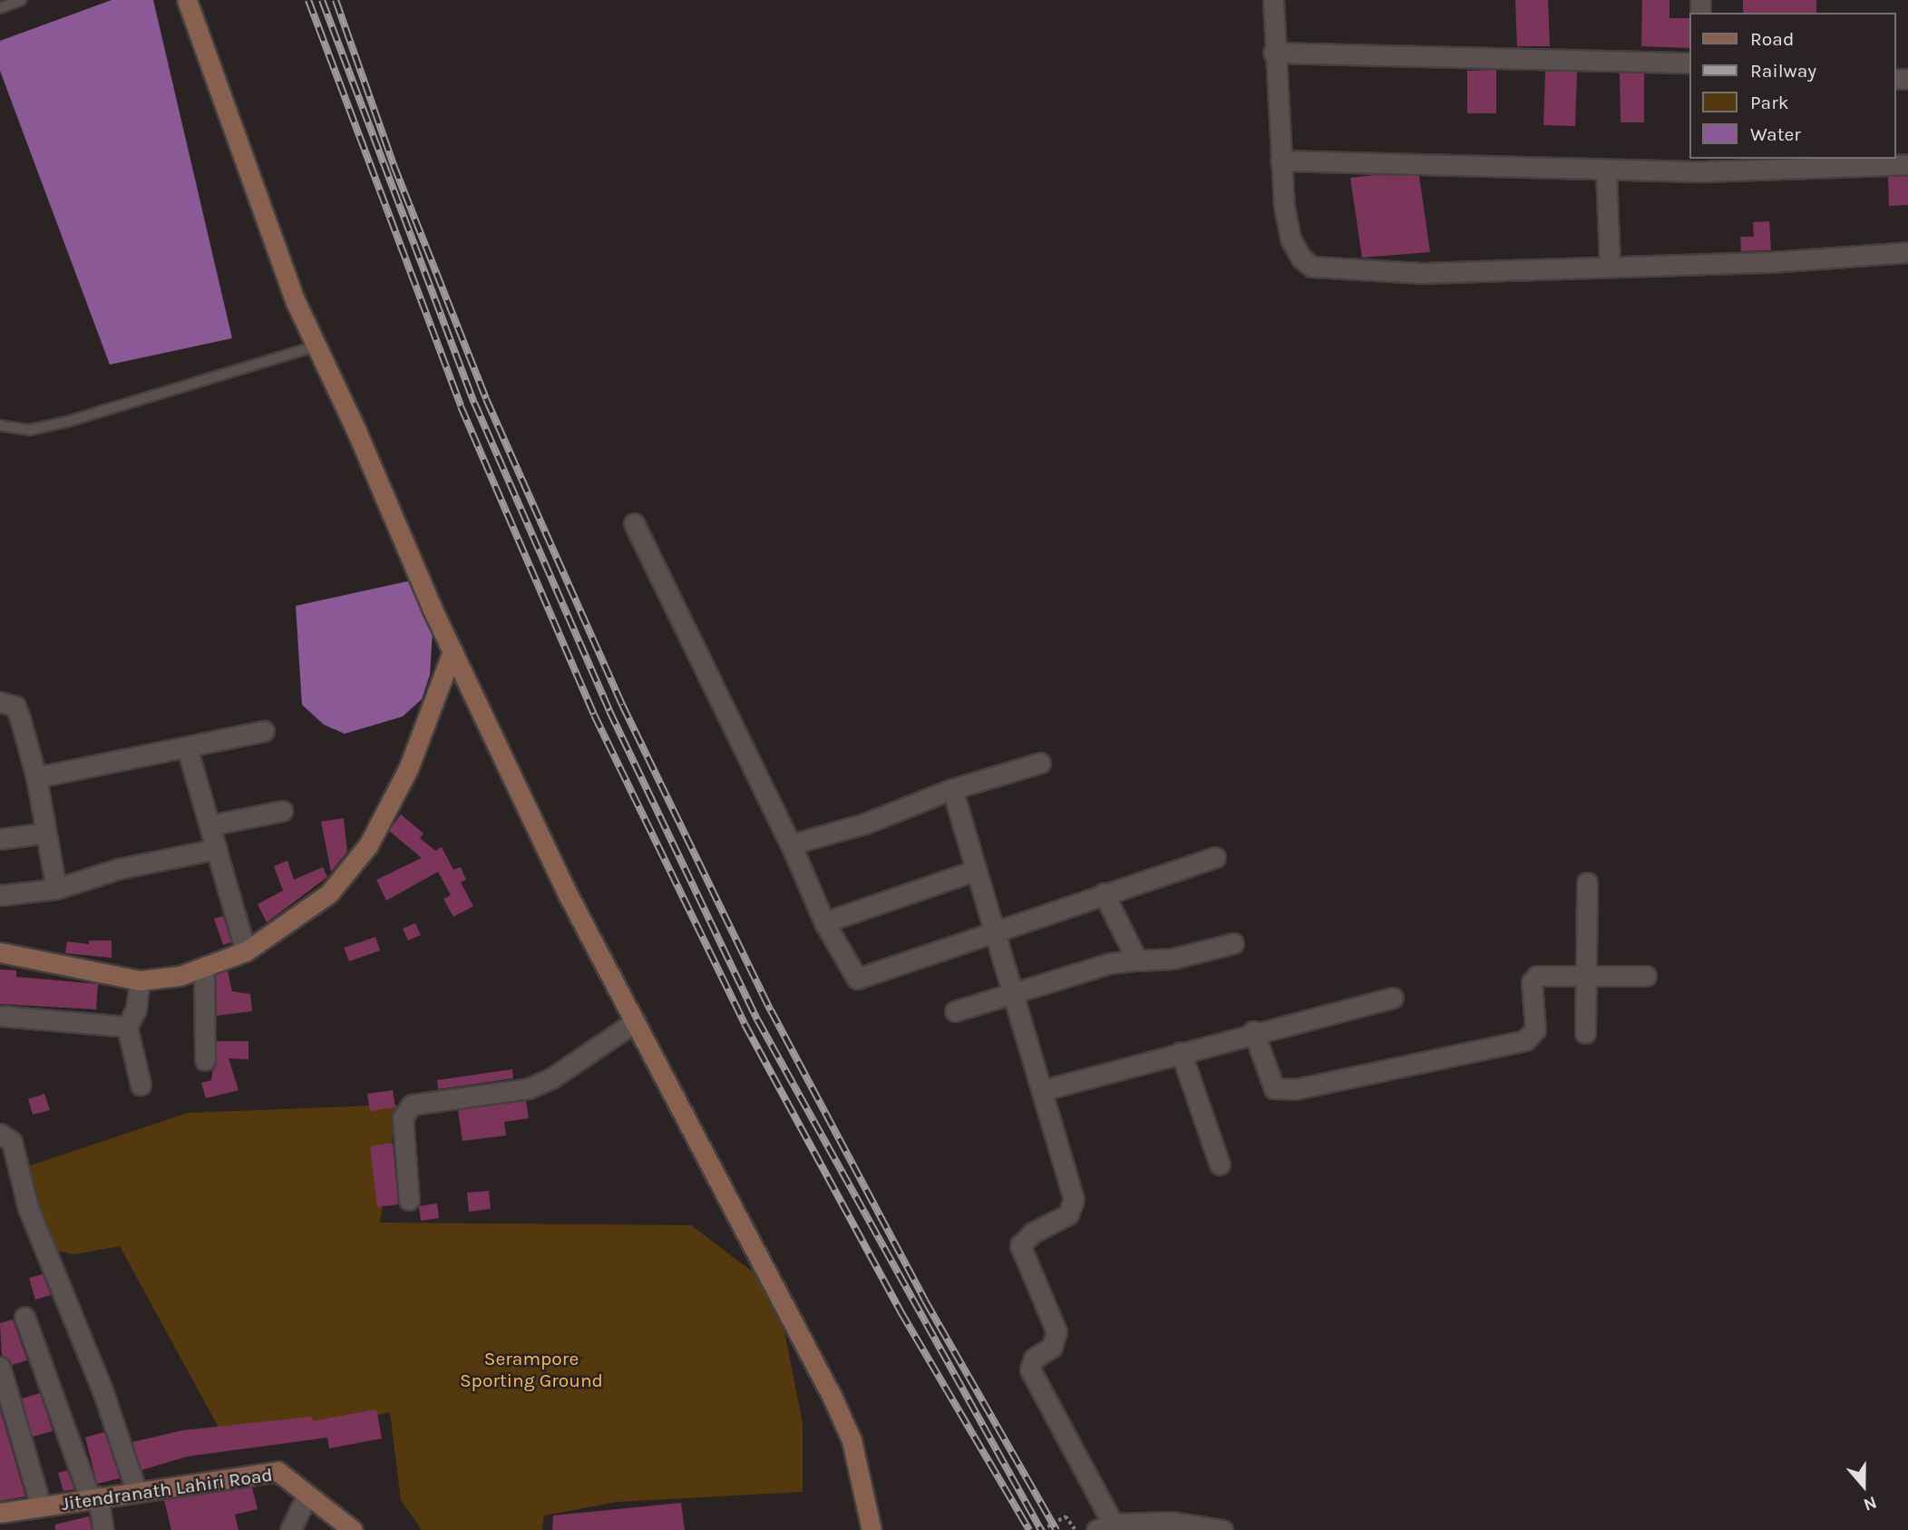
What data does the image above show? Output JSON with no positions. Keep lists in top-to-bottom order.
{
  "streets": {
    "street": ["Jitendranath Lahiri Road"]
  },
  "parks": ["Serampore Sporting Ground"],
  "legend": [
    "Road",
    "Railway",
    "Park",
    "Water"
  ],
  "north": "bottom"
}
